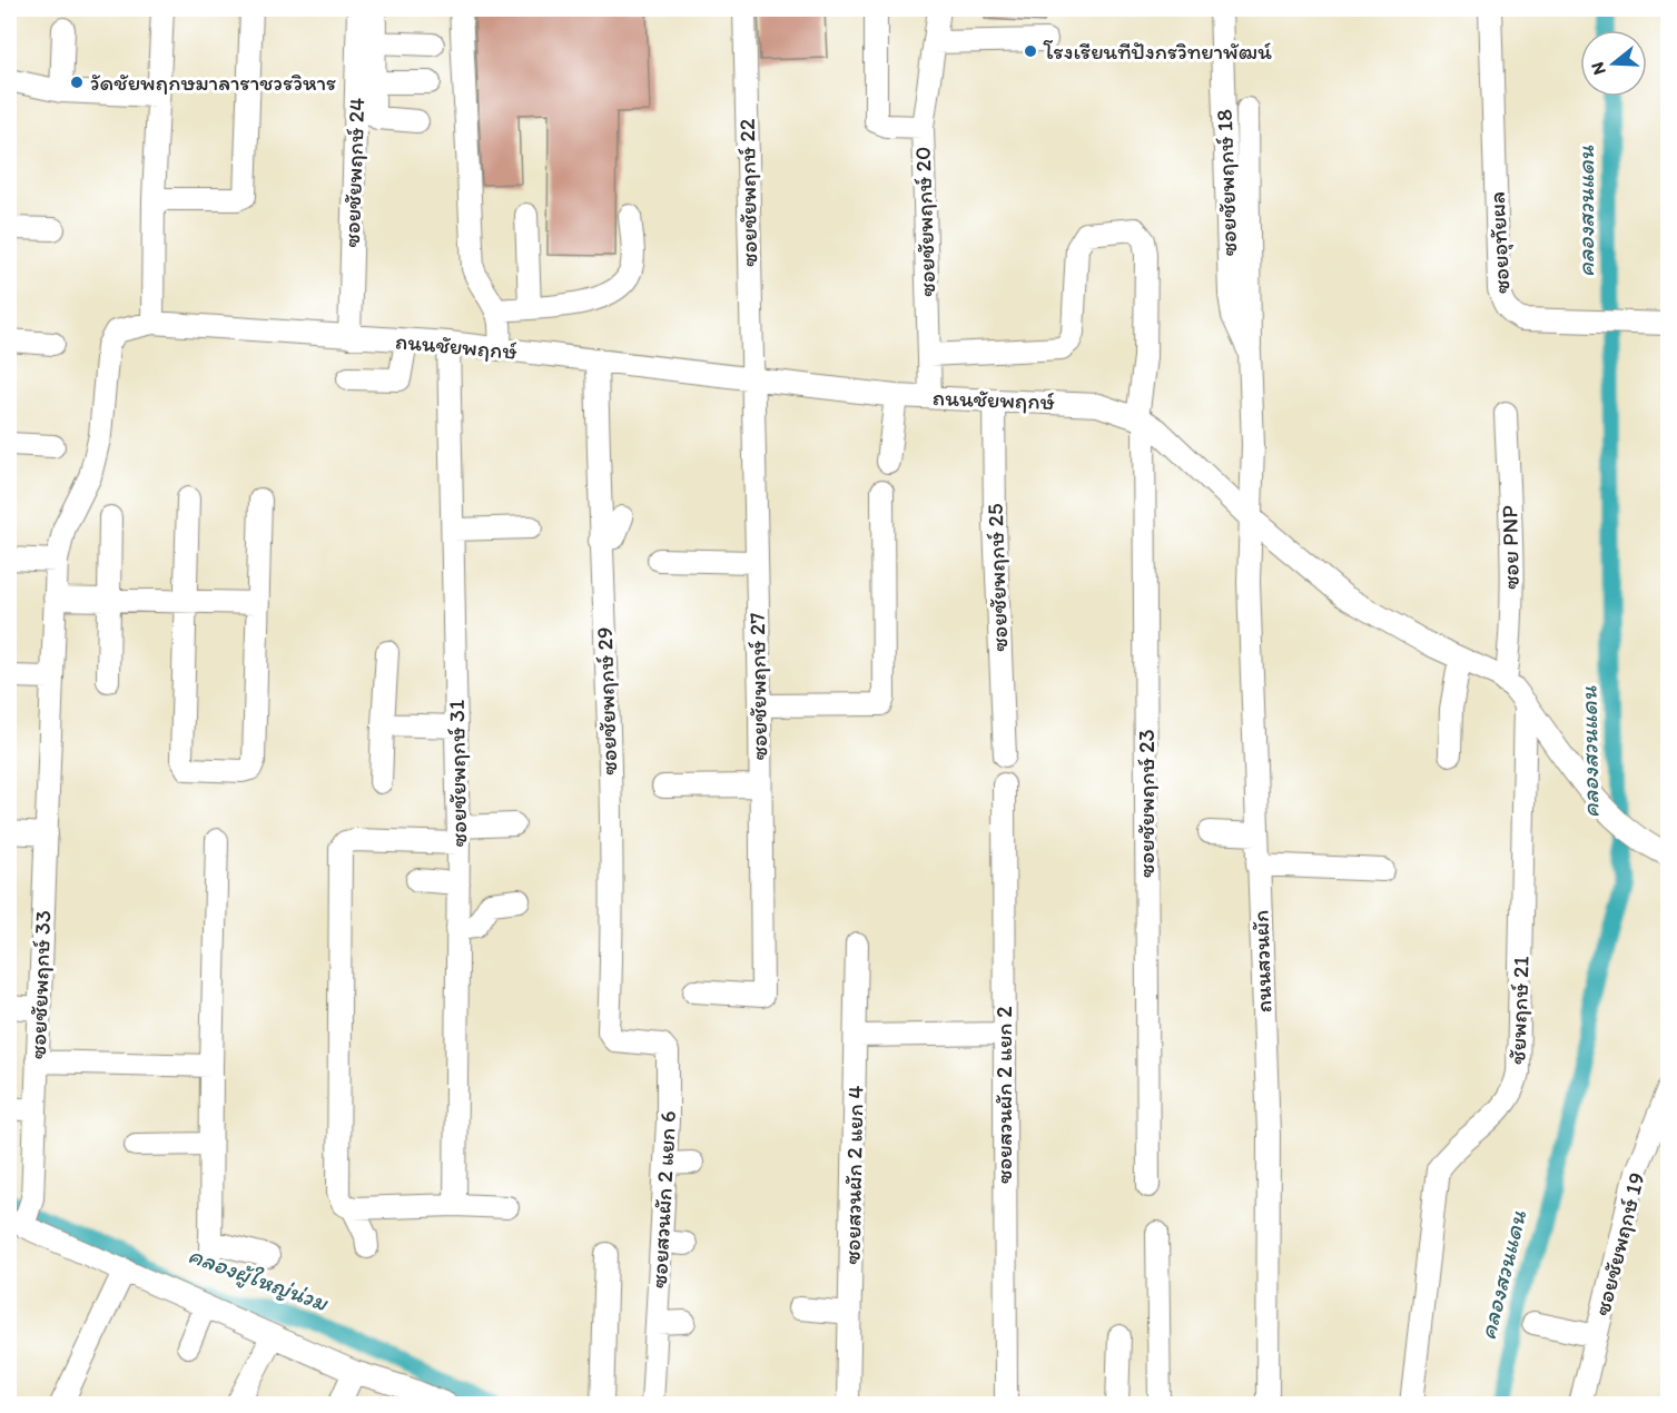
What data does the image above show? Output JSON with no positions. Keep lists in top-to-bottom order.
{
  "streets": {
    "street": [
      "ซอยชัยพฤกษ์ 24",
      "ซอยชัยพฤกษ์ 18",
      "ซอยชัยพฤกษ์ 22",
      "ซอยชัยพฤกษ์ 20",
      "ซอยอุทัยผล",
      "ถนนชัยพฤกษ์",
      "ซอย PNP",
      "ซอยชัยพฤกษ์ 25",
      "ซอยชัยพฤกษ์ 27",
      "ซอยชัยพฤกษ์ 29",
      "ซอยชัยพฤกษ์ 31",
      "ซอยชัยพฤกษ์ 23",
      "ถนนสวนผัก",
      "ซอยชัยพฤกษ์ 33",
      "ชัยพฤกษ์ 21",
      "ซอยสวนผัก 2 แยก 2",
      "ซอยสวนผัก 2 แยก 4",
      "ซอยสวนผัก 2 แยก 6",
      "ซอยชัยพฤกษ์ 19"
    ]
  },
  "crossings": [
    ["ซอยชัยพฤกษ์ 24", "ถนนชัยพฤกษ์"],
    ["ซอยชัยพฤกษ์ 18", "ถนนชัยพฤกษ์"],
    ["ซอยชัยพฤกษ์ 18", "ถนนสวนผัก"],
    ["ซอยชัยพฤกษ์ 22", "ถนนชัยพฤกษ์"],
    ["ซอยชัยพฤกษ์ 22", "ซอยชัยพฤกษ์ 27"],
    ["ซอยชัยพฤกษ์ 20", "ถนนชัยพฤกษ์"],
    ["ซอยชัยพฤกษ์ 20", "ซอยชัยพฤกษ์ 23"],
    ["ถนนชัยพฤกษ์", "ซอย PNP"],
    ["ถนนชัยพฤกษ์", "ซอยชัยพฤกษ์ 25"],
    ["ถนนชัยพฤกษ์", "ซอยชัยพฤกษ์ 27"],
    ["ถนนชัยพฤกษ์", "ซอยชัยพฤกษ์ 29"],
    ["ถนนชัยพฤกษ์", "ซอยชัยพฤกษ์ 31"],
    ["ถนนชัยพฤกษ์", "ซอยชัยพฤกษ์ 23"],
    ["ถนนชัยพฤกษ์", "ถนนสวนผัก"],
    ["ถนนชัยพฤกษ์", "ซอยชัยพฤกษ์ 33"],
    ["ถนนชัยพฤกษ์", "ชัยพฤกษ์ 21"],
    ["ซอยชัยพฤกษ์ 29", "ซอยสวนผัก 2 แยก 6"]
  ],
  "water": ["คลองสวนแดน", "คลองผู้ใหญ่น่วม"],
  "places": ["โรงเรียนทีปังกรวิทยาพัฒน์", "วัดชัยพฤกษมาลาราชวรวิหาร"],
  "north": "left"
}
